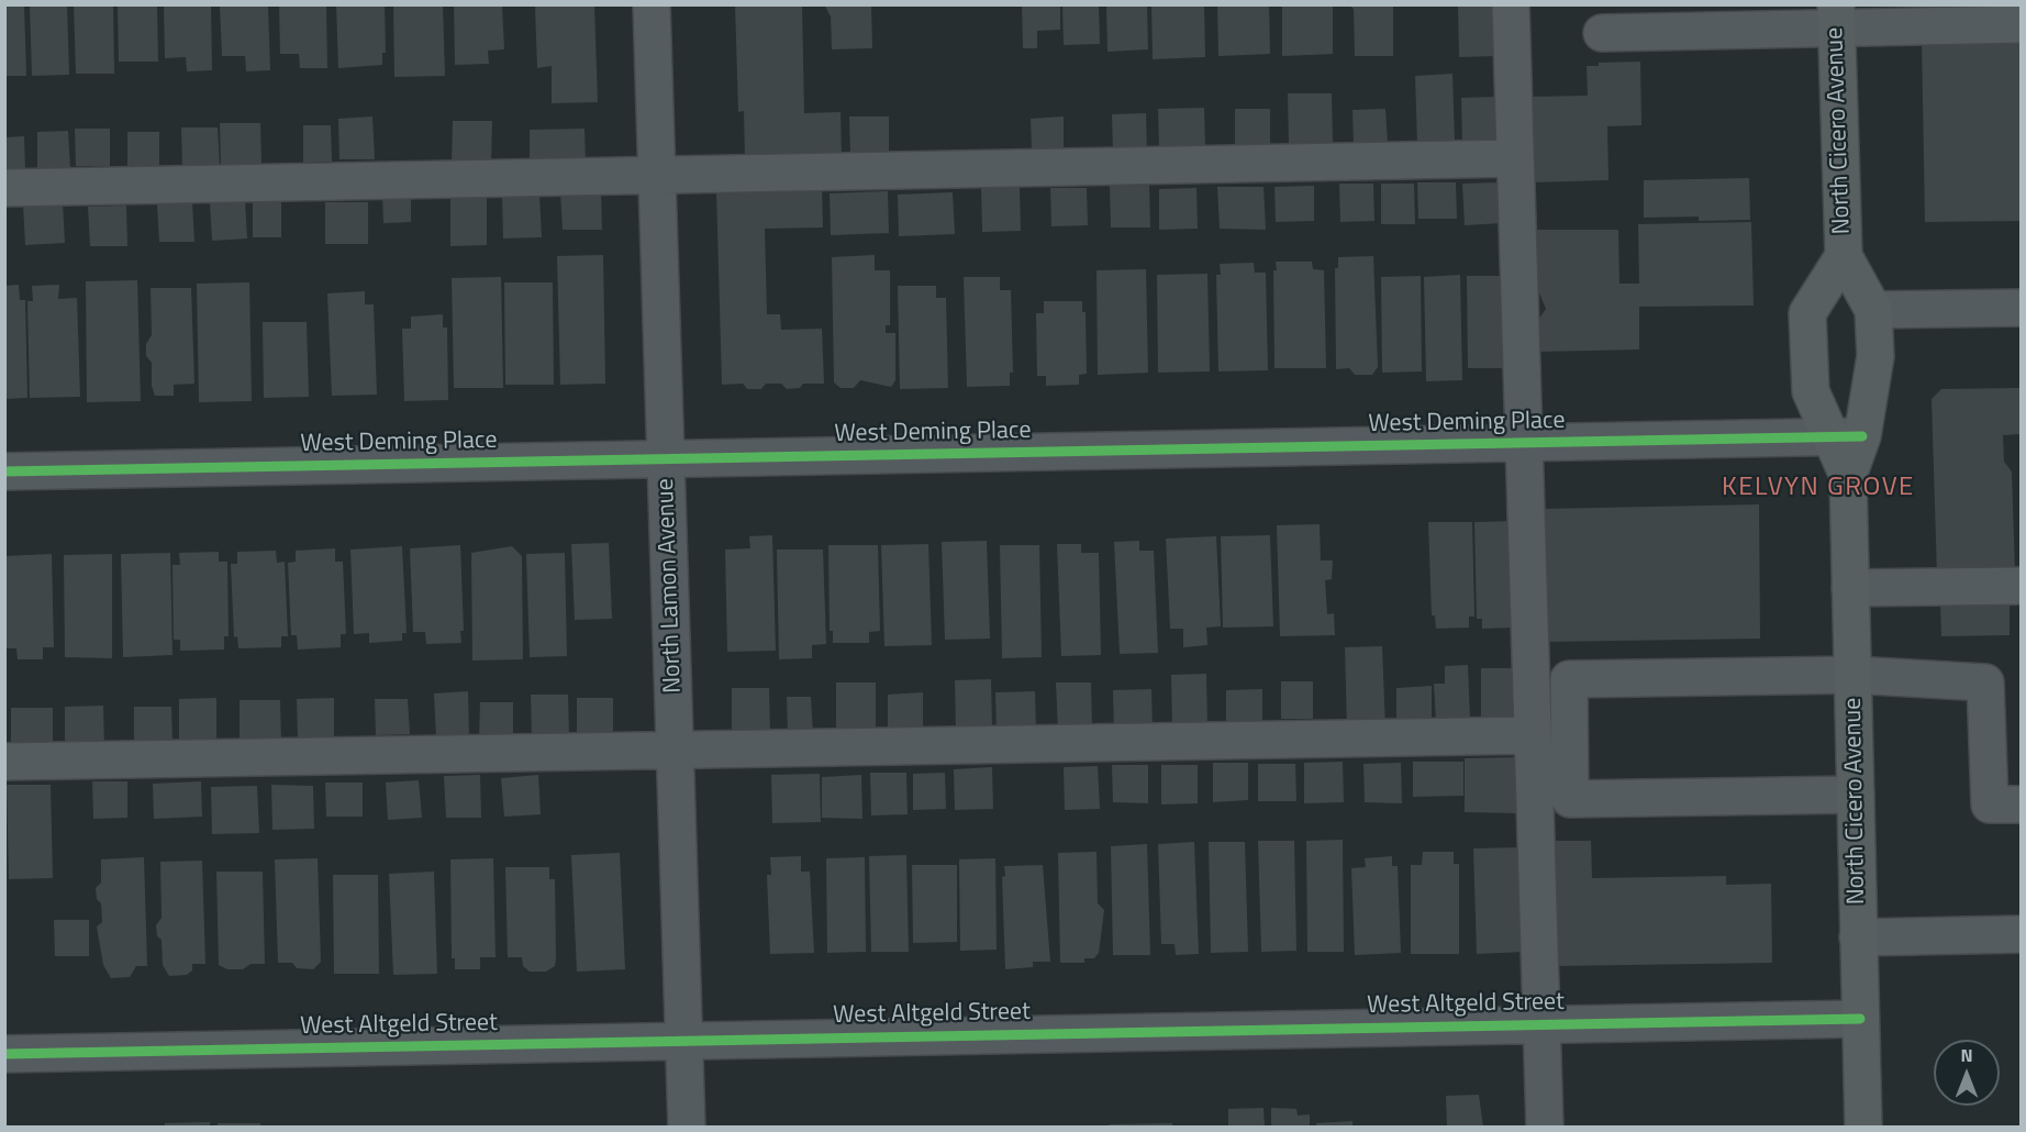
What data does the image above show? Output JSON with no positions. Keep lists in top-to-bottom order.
{
  "streets": {
    "main road": ["North Cicero Avenue"],
    "street": ["West Deming Place", "North Lamon Avenue", "West Altgeld Street"]
  },
  "crossings": [
    ["North Cicero Avenue", "West Deming Place"],
    ["North Cicero Avenue", "West Altgeld Street"],
    ["West Deming Place", "North Lamon Avenue"],
    ["North Lamon Avenue", "West Altgeld Street"]
  ],
  "districts": ["KELVYN GROVE"],
  "north": "top"
}
